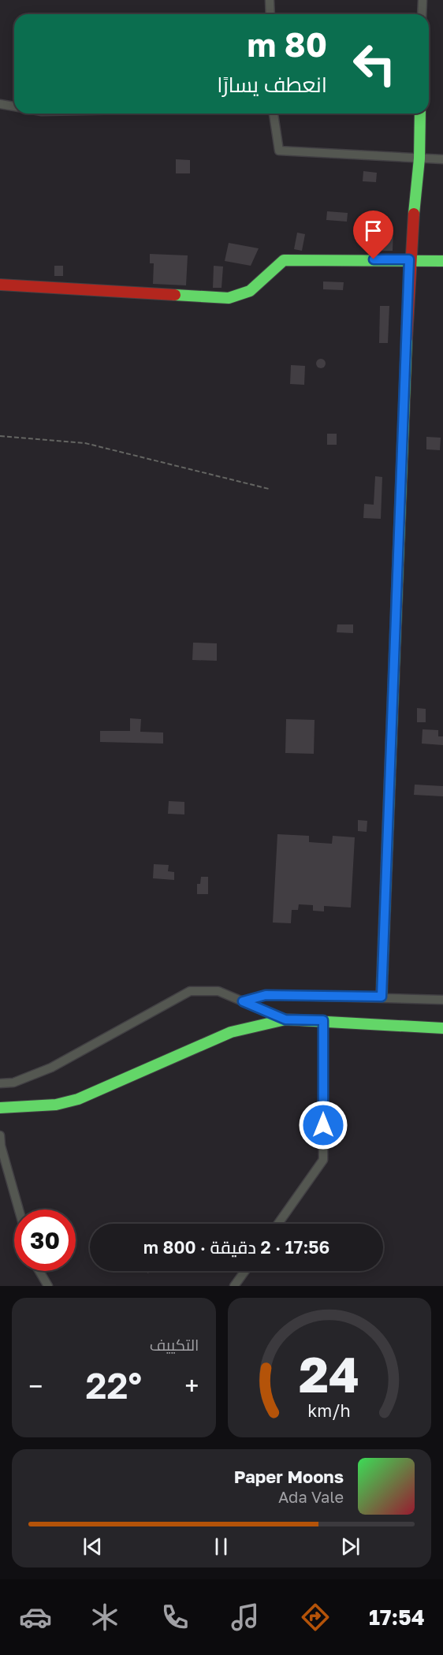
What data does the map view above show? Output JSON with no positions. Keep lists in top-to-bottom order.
{
  "page": {
    "turn": ["80 m", "انعطف يسارًا"],
    "limit": "30",
    "trip": "17:56 · 2 دقيقة · 800 m",
    "tile": "التكييف",
    "heat": ["−", "22°", "+"],
    "song": ["Paper Moons", "Ada Vale"],
    "tabs": "17:54",
    "gauge": ["24", "km/h"]
  }
}
